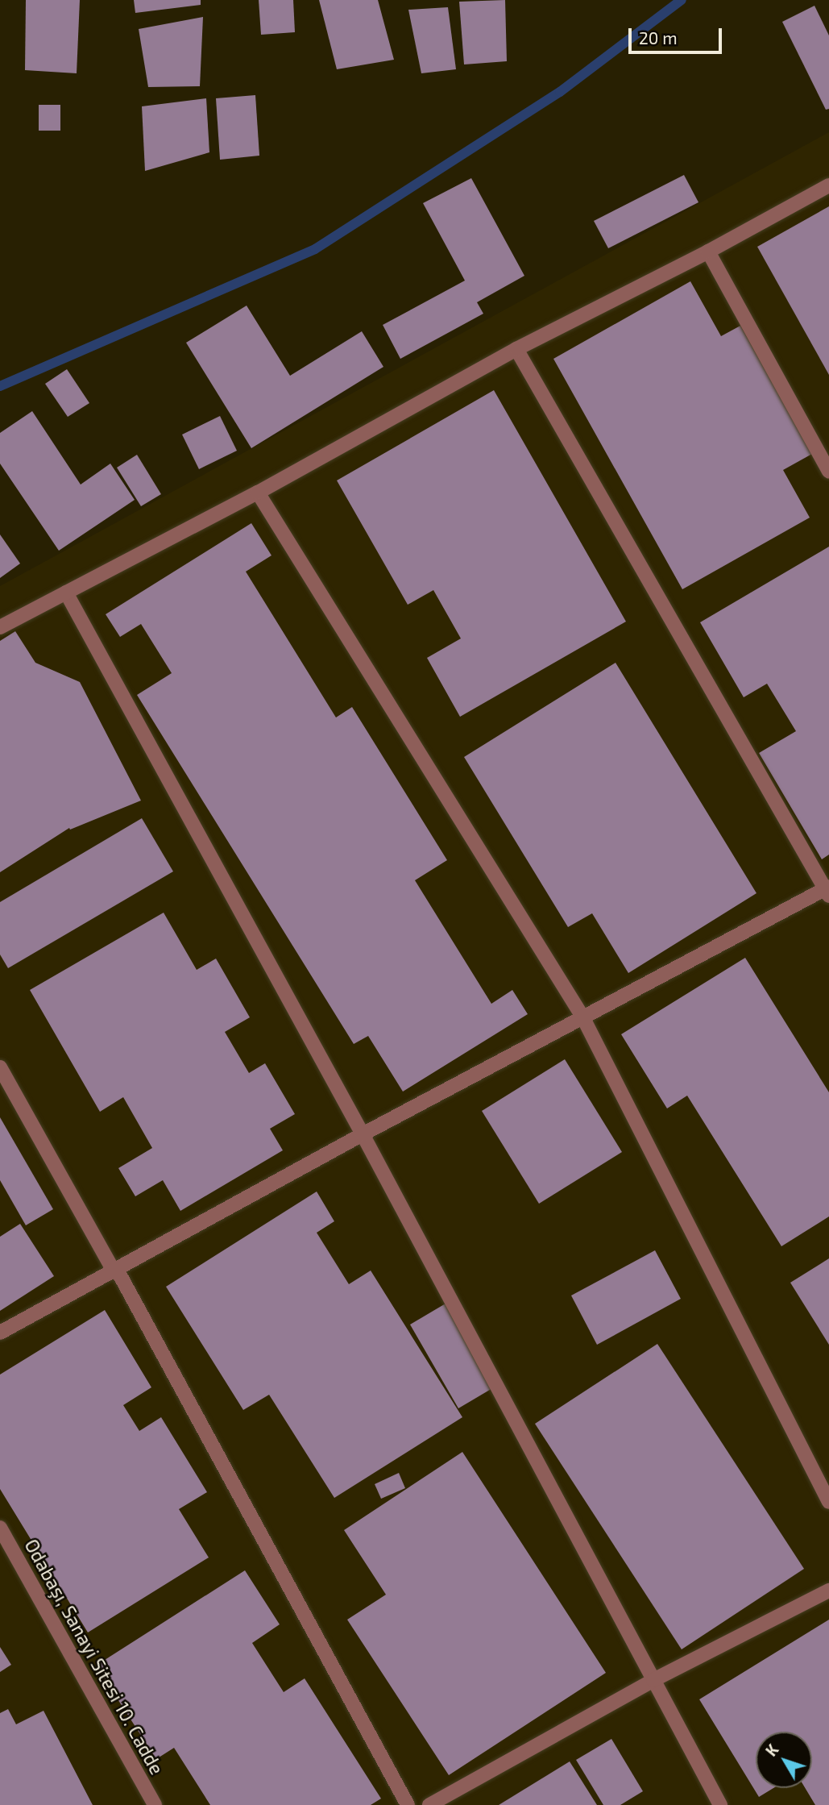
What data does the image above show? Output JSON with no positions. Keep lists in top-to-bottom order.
{
  "streets": {
    "street": ["Odabaşı, Sanayi Sitesi 10. Cadde"]
  },
  "scale_bar": "20 m",
  "north": "top left"
}
